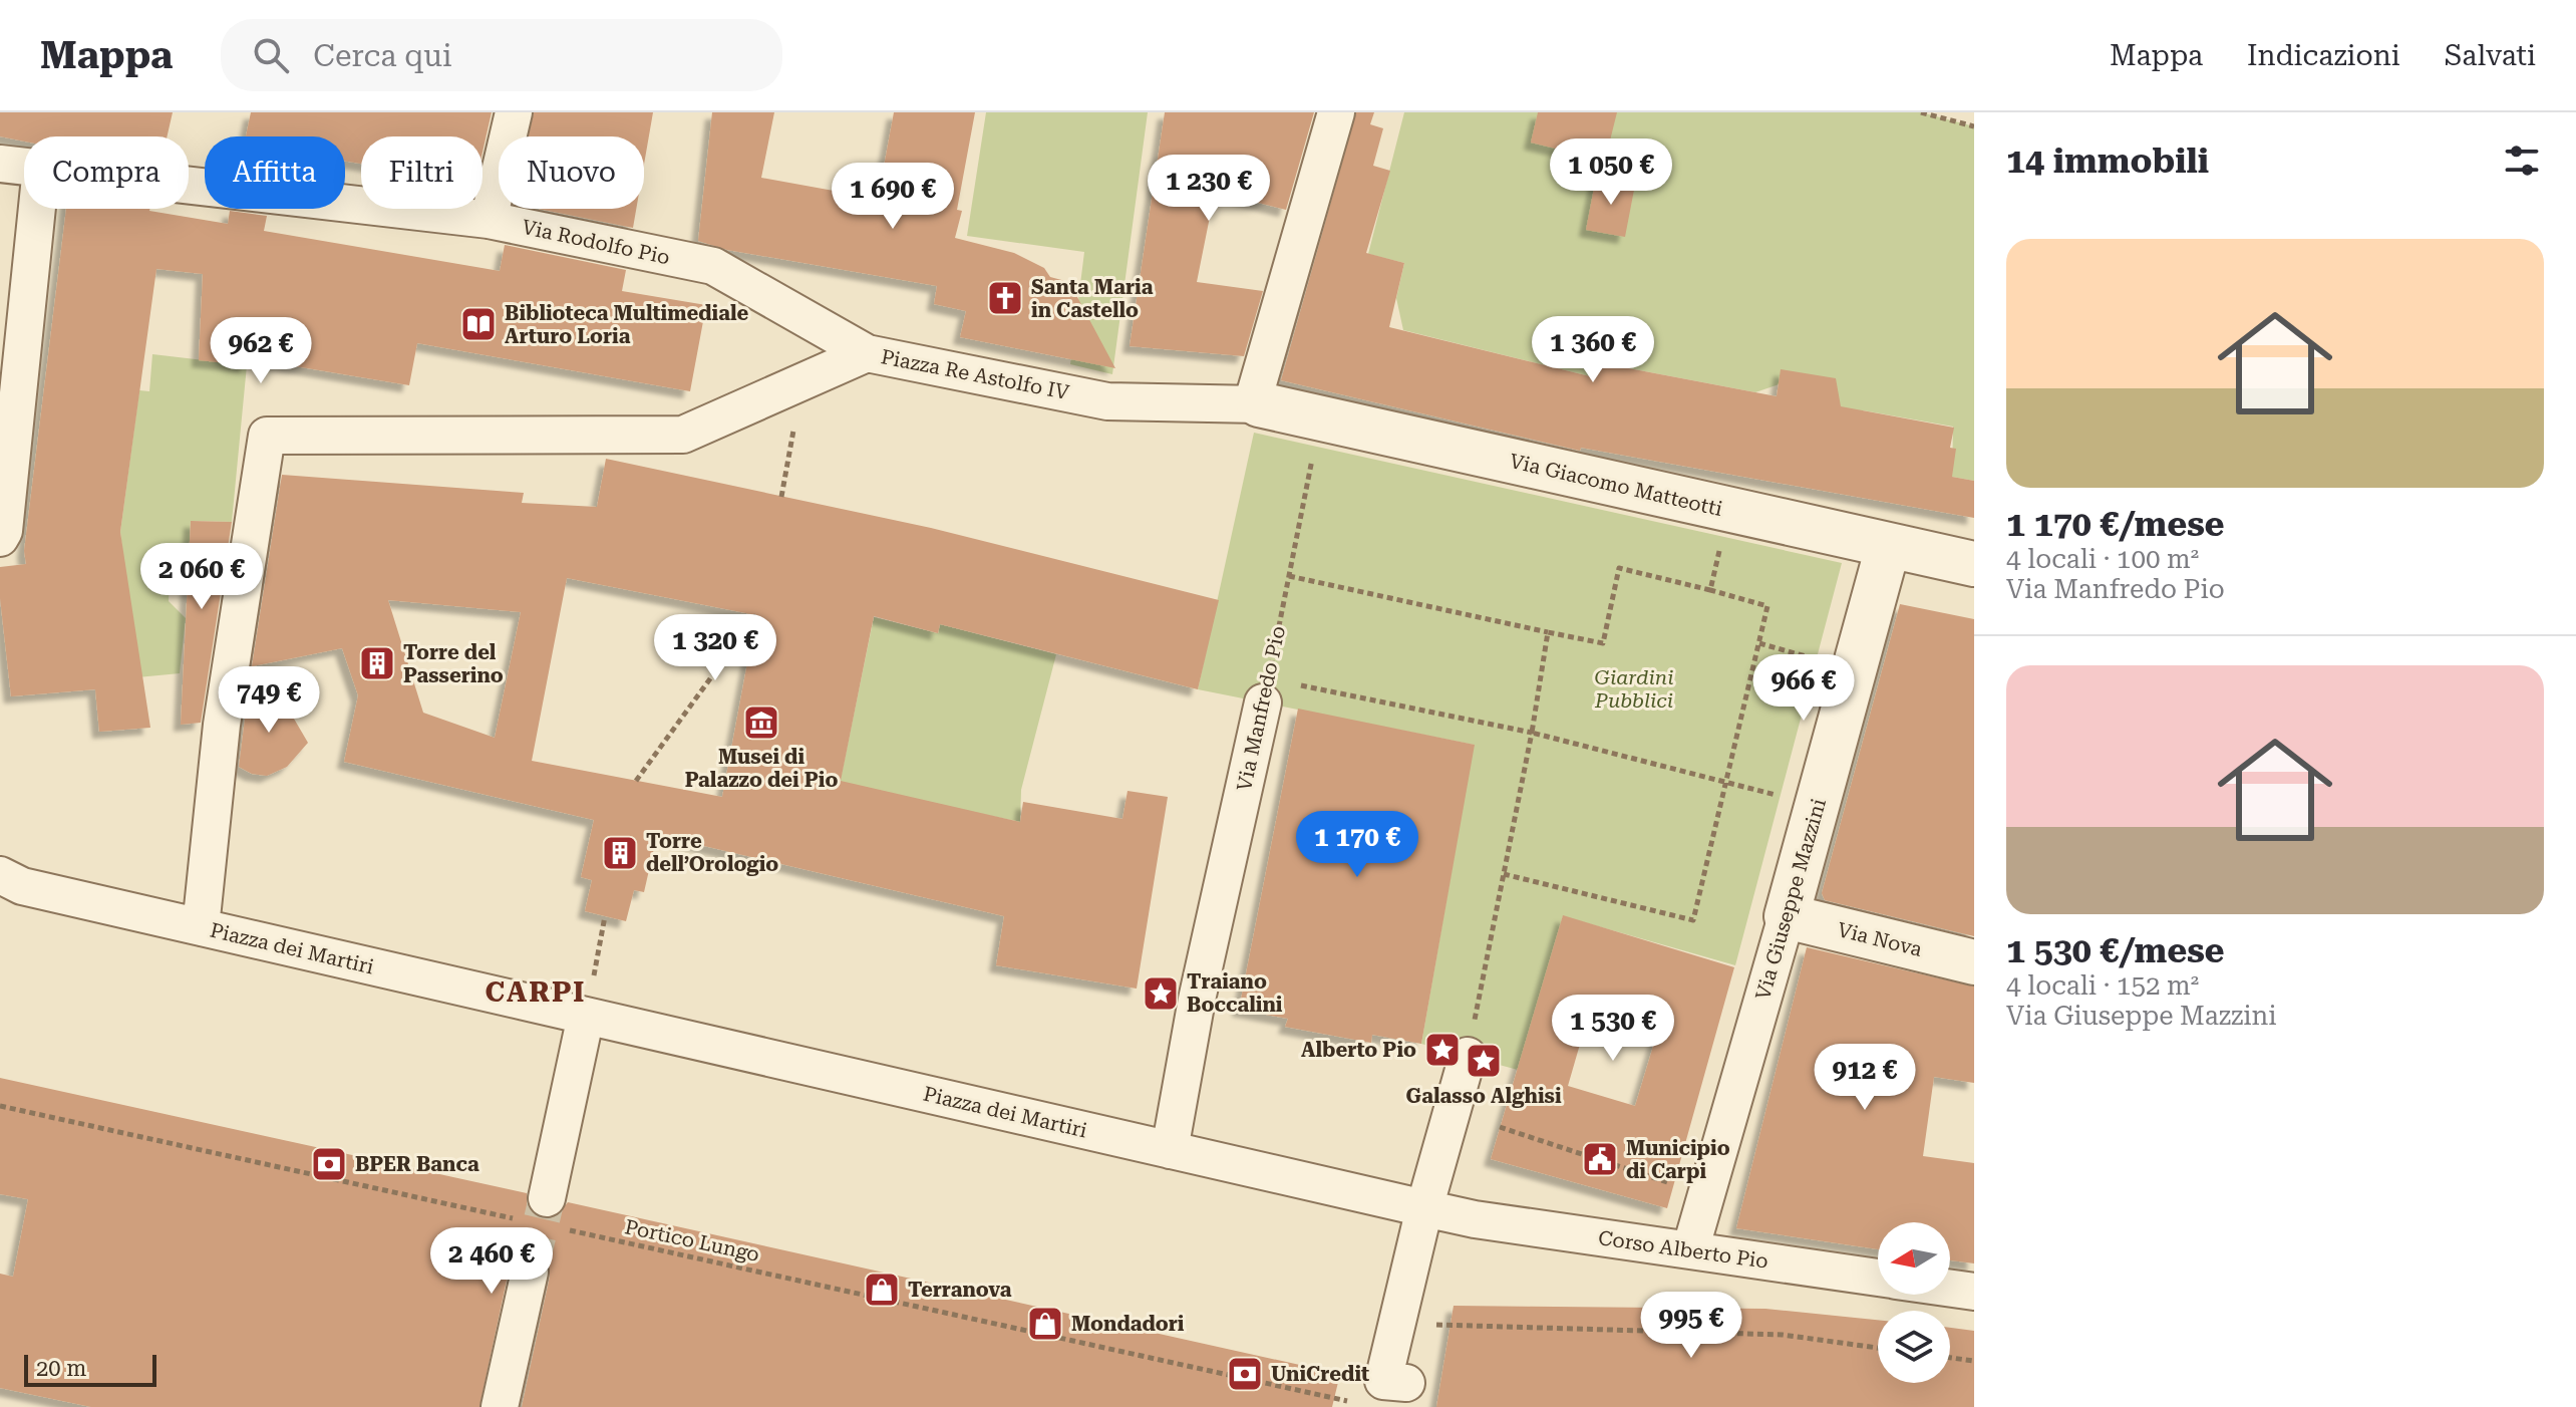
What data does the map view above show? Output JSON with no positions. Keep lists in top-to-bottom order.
{
  "streets": {
    "street": [
      "Via Rodolfo Pio",
      "Piazza Re Astolfo IV",
      "Via Giacomo Matteotti",
      "Via Manfredo Pio",
      "Via Giuseppe Mazzini",
      "Via Nova",
      "Piazza dei Martiri",
      "Corso Alberto Pio"
    ],
    "path": ["Portico Lungo"]
  },
  "crossings": [
    ["Via Rodolfo Pio", "Piazza Re Astolfo IV"],
    ["Piazza Re Astolfo IV", "Via Giacomo Matteotti"],
    ["Via Giacomo Matteotti", "Via Manfredo Pio"],
    ["Via Giacomo Matteotti", "Via Giuseppe Mazzini"],
    ["Via Manfredo Pio", "Piazza dei Martiri"],
    ["Via Giuseppe Mazzini", "Via Nova"],
    ["Via Giuseppe Mazzini", "Corso Alberto Pio"],
    ["Piazza dei Martiri", "Corso Alberto Pio"]
  ],
  "districts": ["CARPI"],
  "parks": ["Giardini Pubblici"],
  "places": {
    "church": ["Santa Maria in Castello"],
    "library": ["Biblioteca Multimediale Arturo Loria"],
    "building": ["Torre del Passerino", "Torre dell’Orologio"],
    "museum": ["Musei di Palazzo dei Pio"],
    "place": ["Traiano Boccalini", "Alberto Pio", "Galasso Alghisi"],
    "public building": ["Municipio di Carpi"],
    "bank": ["BPER Banca", "UniCredit"],
    "shop": ["Terranova", "Mondadori"]
  },
  "scale_bar": "20 m",
  "north": "left",
  "page": {
    "header": "Mappa",
    "search": "Cerca qui",
    "nav": ["Mappa", "Indicazioni", "Salvati"],
    "heading": "14 immobili",
    "chip": [
      "Compra",
      "Affitta",
      "Filtri",
      "Nuovo"
    ],
    "price": [
      "1 050 €",
      "1 230 €",
      "1 690 €",
      "1 360 €",
      "962 €",
      "2 060 €",
      "1 320 €",
      "966 €",
      "749 €",
      "1 170 €",
      "1 530 €",
      "912 €",
      "2 460 €",
      "995 €"
    ],
    "list": [
      {
        "name": "1 170 €/mese",
        "note": "4 locali · 100 m² · Via Manfredo Pio"
      },
      {
        "name": "1 530 €/mese",
        "note": "4 locali · 152 m² · Via Giuseppe Mazzini"
      }
    ],
    "scale": "20 m"
  }
}
